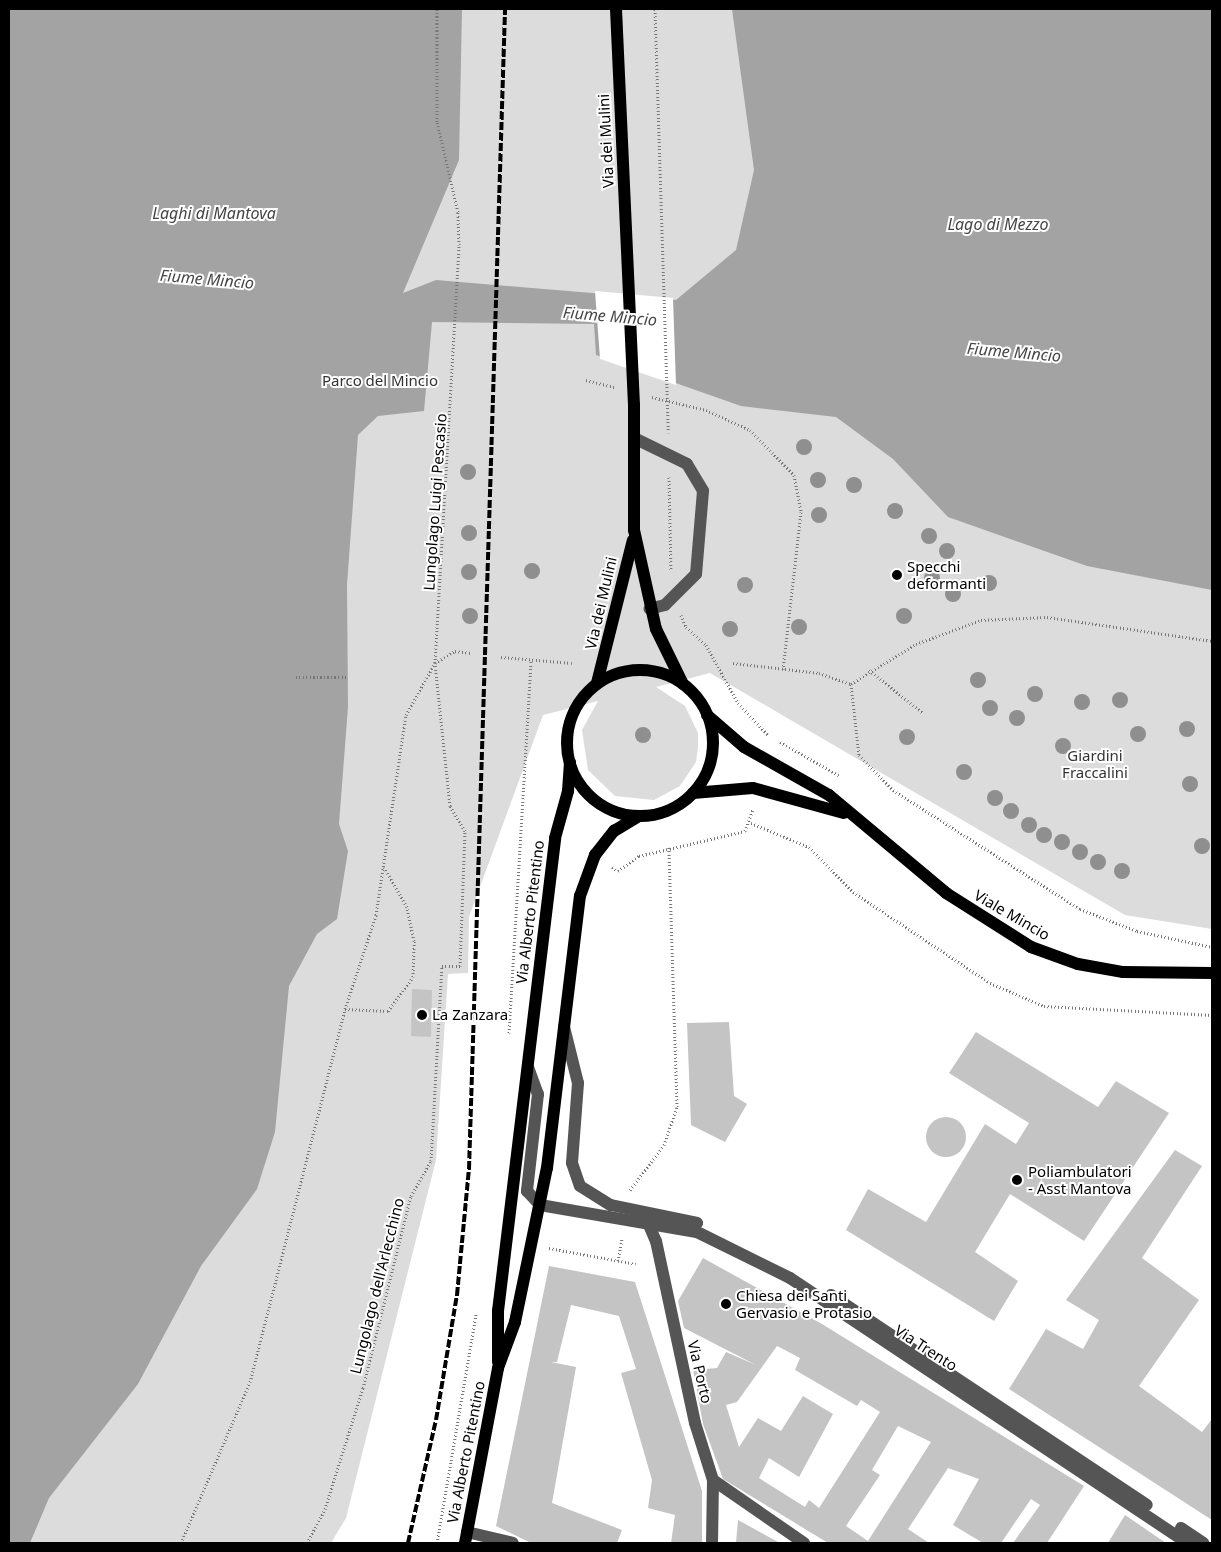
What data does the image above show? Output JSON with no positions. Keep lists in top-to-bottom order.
{
  "streets": {
    "main road": ["Via dei Mulini", "Via Alberto Pitentino", "Viale Mincio"],
    "street": ["Via Trento", "Via Porto"],
    "path": ["Lungolago Luigi Pescasio", "Lungolago dell'Arlecchino"]
  },
  "crossings": [
    ["Via dei Mulini", "Via Alberto Pitentino"],
    ["Via dei Mulini", "Viale Mincio"],
    ["Lungolago Luigi Pescasio", "Lungolago dell'Arlecchino"],
    ["Via Alberto Pitentino", "Viale Mincio"],
    ["Via Alberto Pitentino", "Via Trento"],
    ["Via Trento", "Via Porto"]
  ],
  "water": ["Laghi di Mantova", "Lago di Mezzo", "Fiume Mincio"],
  "parks": ["Parco del Mincio", "Giardini Fraccalini"],
  "places": [
    "Specchi deformanti",
    "La Zanzara",
    "Poliambulatori - Asst Mantova",
    "Chiesa dei Santi Gervasio e Protasio"
  ]
}
